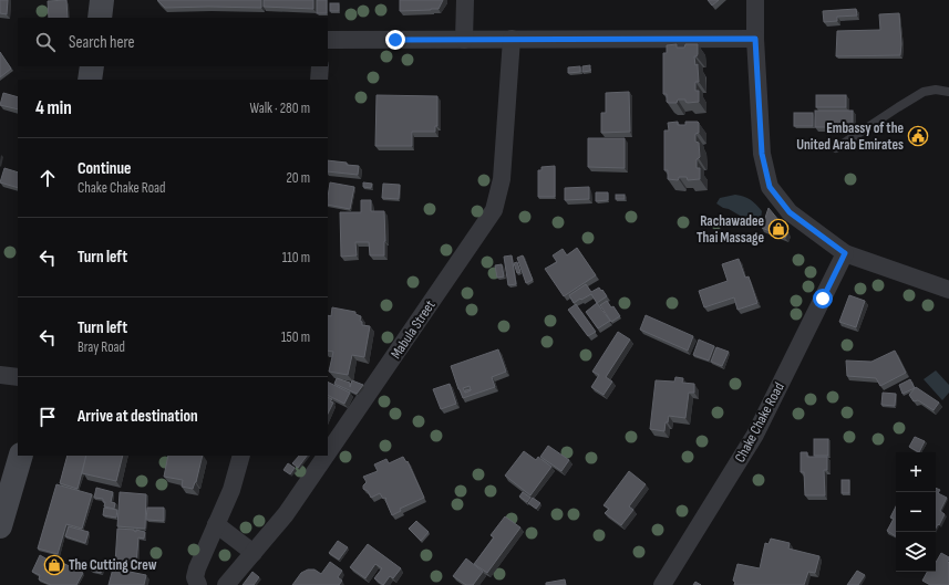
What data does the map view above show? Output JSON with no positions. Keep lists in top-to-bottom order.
{
  "streets": {
    "street": ["Mabula Street", "Chake Chake Road"]
  },
  "places": {
    "public building": ["Embassy of the United Arab Emirates"],
    "shop": ["Rachawadee Thai Massage", "The Cutting Crew"]
  },
  "page": {
    "search": "Search here",
    "heading": ["4 min", "Walk · 280 m"],
    "list": [
      ["Continue", "Chake Chake Road", "20 m"],
      ["Turn left", "110 m"],
      ["Turn left", "Bray Road", "150 m"],
      "Arrive at destination"
    ],
    "map_buttons": ["+", "−"]
  }
}
